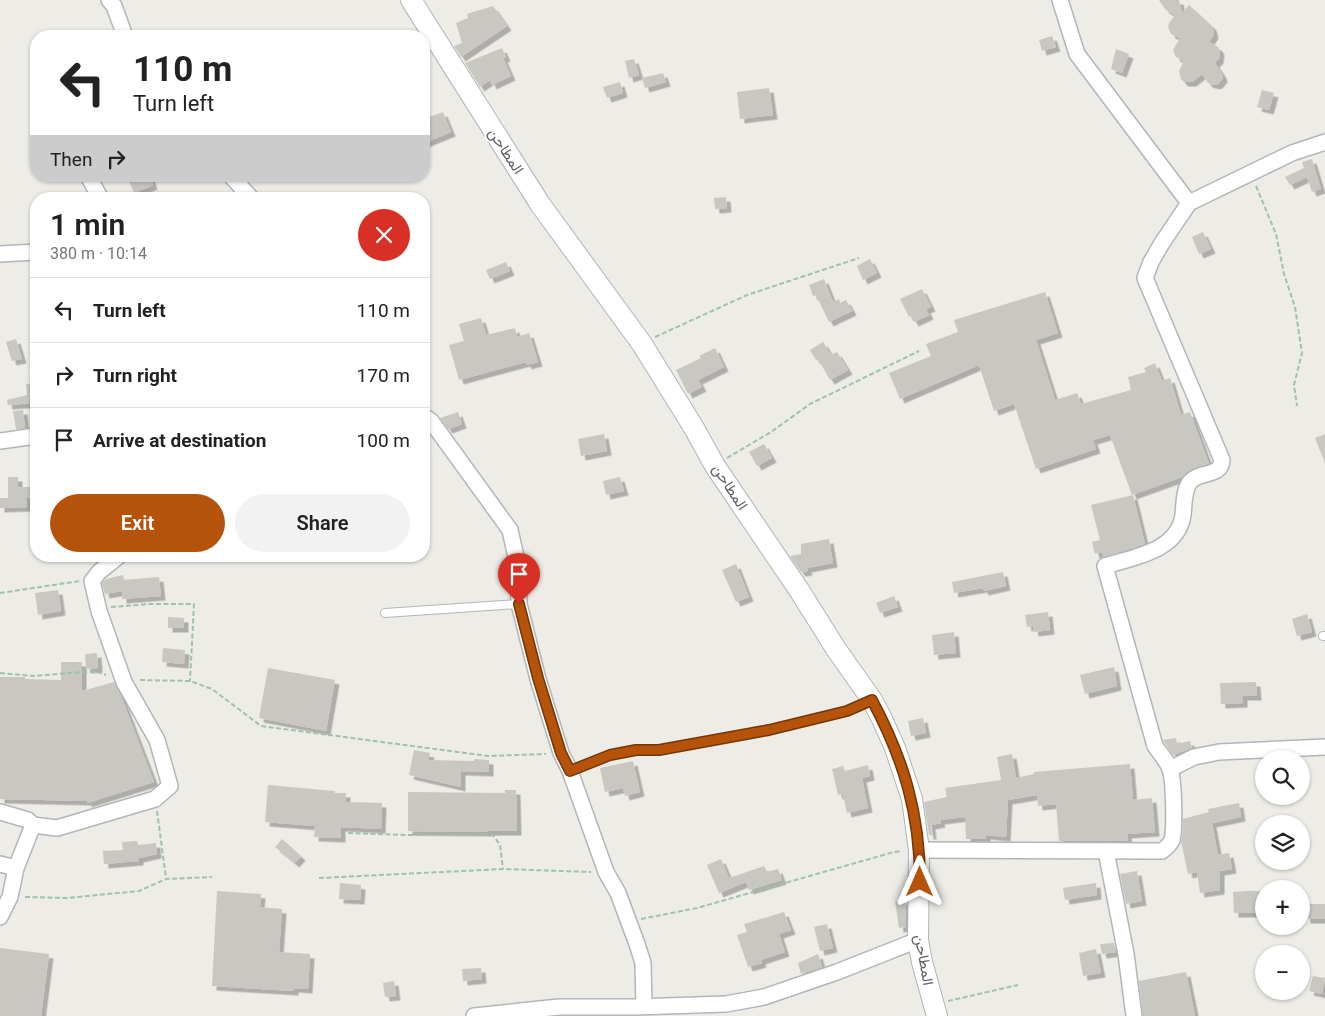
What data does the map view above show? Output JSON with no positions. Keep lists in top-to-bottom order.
{
  "streets": {
    "main road": ["المطاحن"]
  },
  "page": {
    "turn": ["110 m", "Turn left"],
    "then": "Then",
    "heading": ["1 min", "380 m · 10:14"],
    "list": [
      {
        "name": "Turn left",
        "value": "110 m"
      },
      {
        "name": "Turn right",
        "value": "170 m"
      },
      {
        "name": "Arrive at destination",
        "value": "100 m"
      }
    ],
    "buttons": ["Exit", "Share"],
    "map_buttons": ["+", "−"]
  }
}
